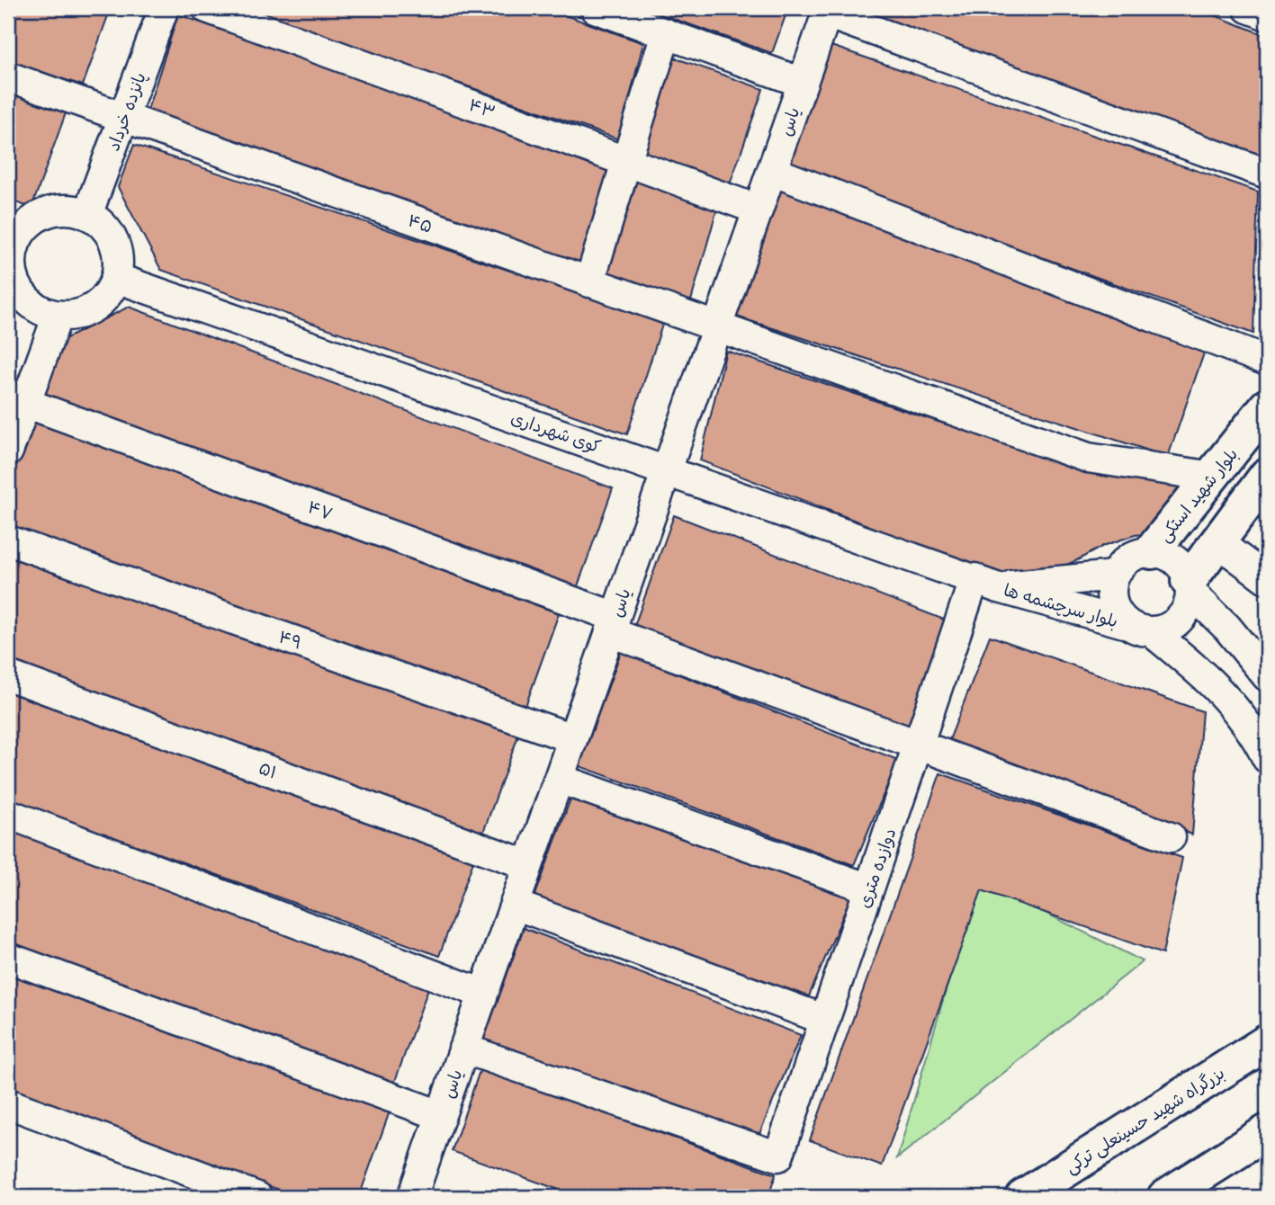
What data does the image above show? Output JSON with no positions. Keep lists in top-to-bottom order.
{
  "streets": {
    "main road": ["بلوار شهید استکی", "بزرگراه شهید حسینعلی ترکی"],
    "street": [
      "۴۳",
      "پانزده خرداد",
      "یاس",
      "۴۵",
      "کوی شهرداری",
      "۴۷",
      "بلوار سرچشمه ها",
      "۴۹",
      "۵۱",
      "دوازده متری"
    ]
  },
  "crossings": [
    ["۴۳", "یاس"],
    ["پانزده خرداد", "۴۵"],
    ["پانزده خرداد", "کوی شهرداری"],
    ["یاس", "۴۵"],
    ["یاس", "کوی شهرداری"],
    ["یاس", "۴۷"],
    ["یاس", "۴۹"],
    ["یاس", "۵۱"],
    ["یاس", "دوازده متری"],
    ["۴۵", "بلوار شهید استکی"],
    ["کوی شهرداری", "بلوار سرچشمه ها"],
    ["کوی شهرداری", "دوازده متری"],
    ["بلوار شهید استکی", "بلوار سرچشمه ها"],
    ["۴۷", "دوازده متری"],
    ["بلوار سرچشمه ها", "دوازده متری"]
  ]
}
